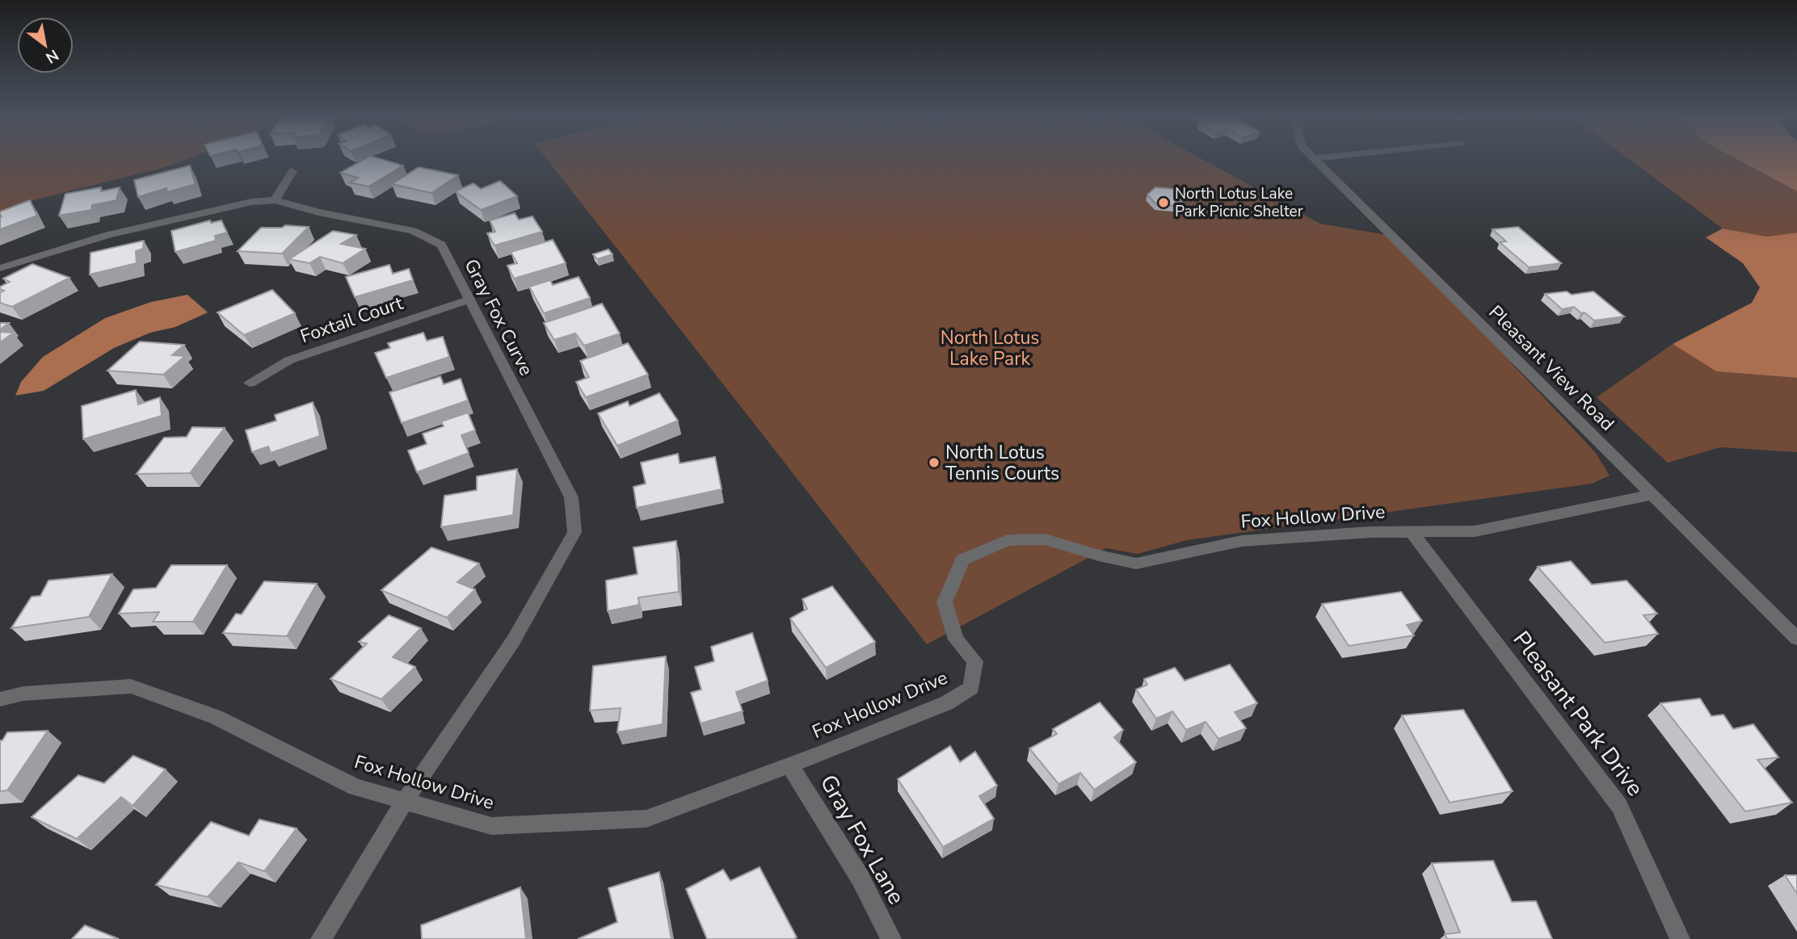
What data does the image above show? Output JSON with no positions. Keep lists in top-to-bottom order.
{
  "streets": {
    "street": [
      "Gray Fox Curve",
      "Foxtail Court",
      "Pleasant View Road",
      "Fox Hollow Drive",
      "Pleasant Park Drive",
      "Gray Fox Lane"
    ]
  },
  "crossings": [
    ["Gray Fox Curve", "Foxtail Court"],
    ["Gray Fox Curve", "Fox Hollow Drive"],
    ["Pleasant View Road", "Fox Hollow Drive"],
    ["Fox Hollow Drive", "Pleasant Park Drive"],
    ["Fox Hollow Drive", "Gray Fox Lane"]
  ],
  "parks": ["North Lotus Lake Park"],
  "places": ["North Lotus Lake Park Picnic Shelter", "North Lotus Tennis Courts"],
  "north": "bottom right"
}
